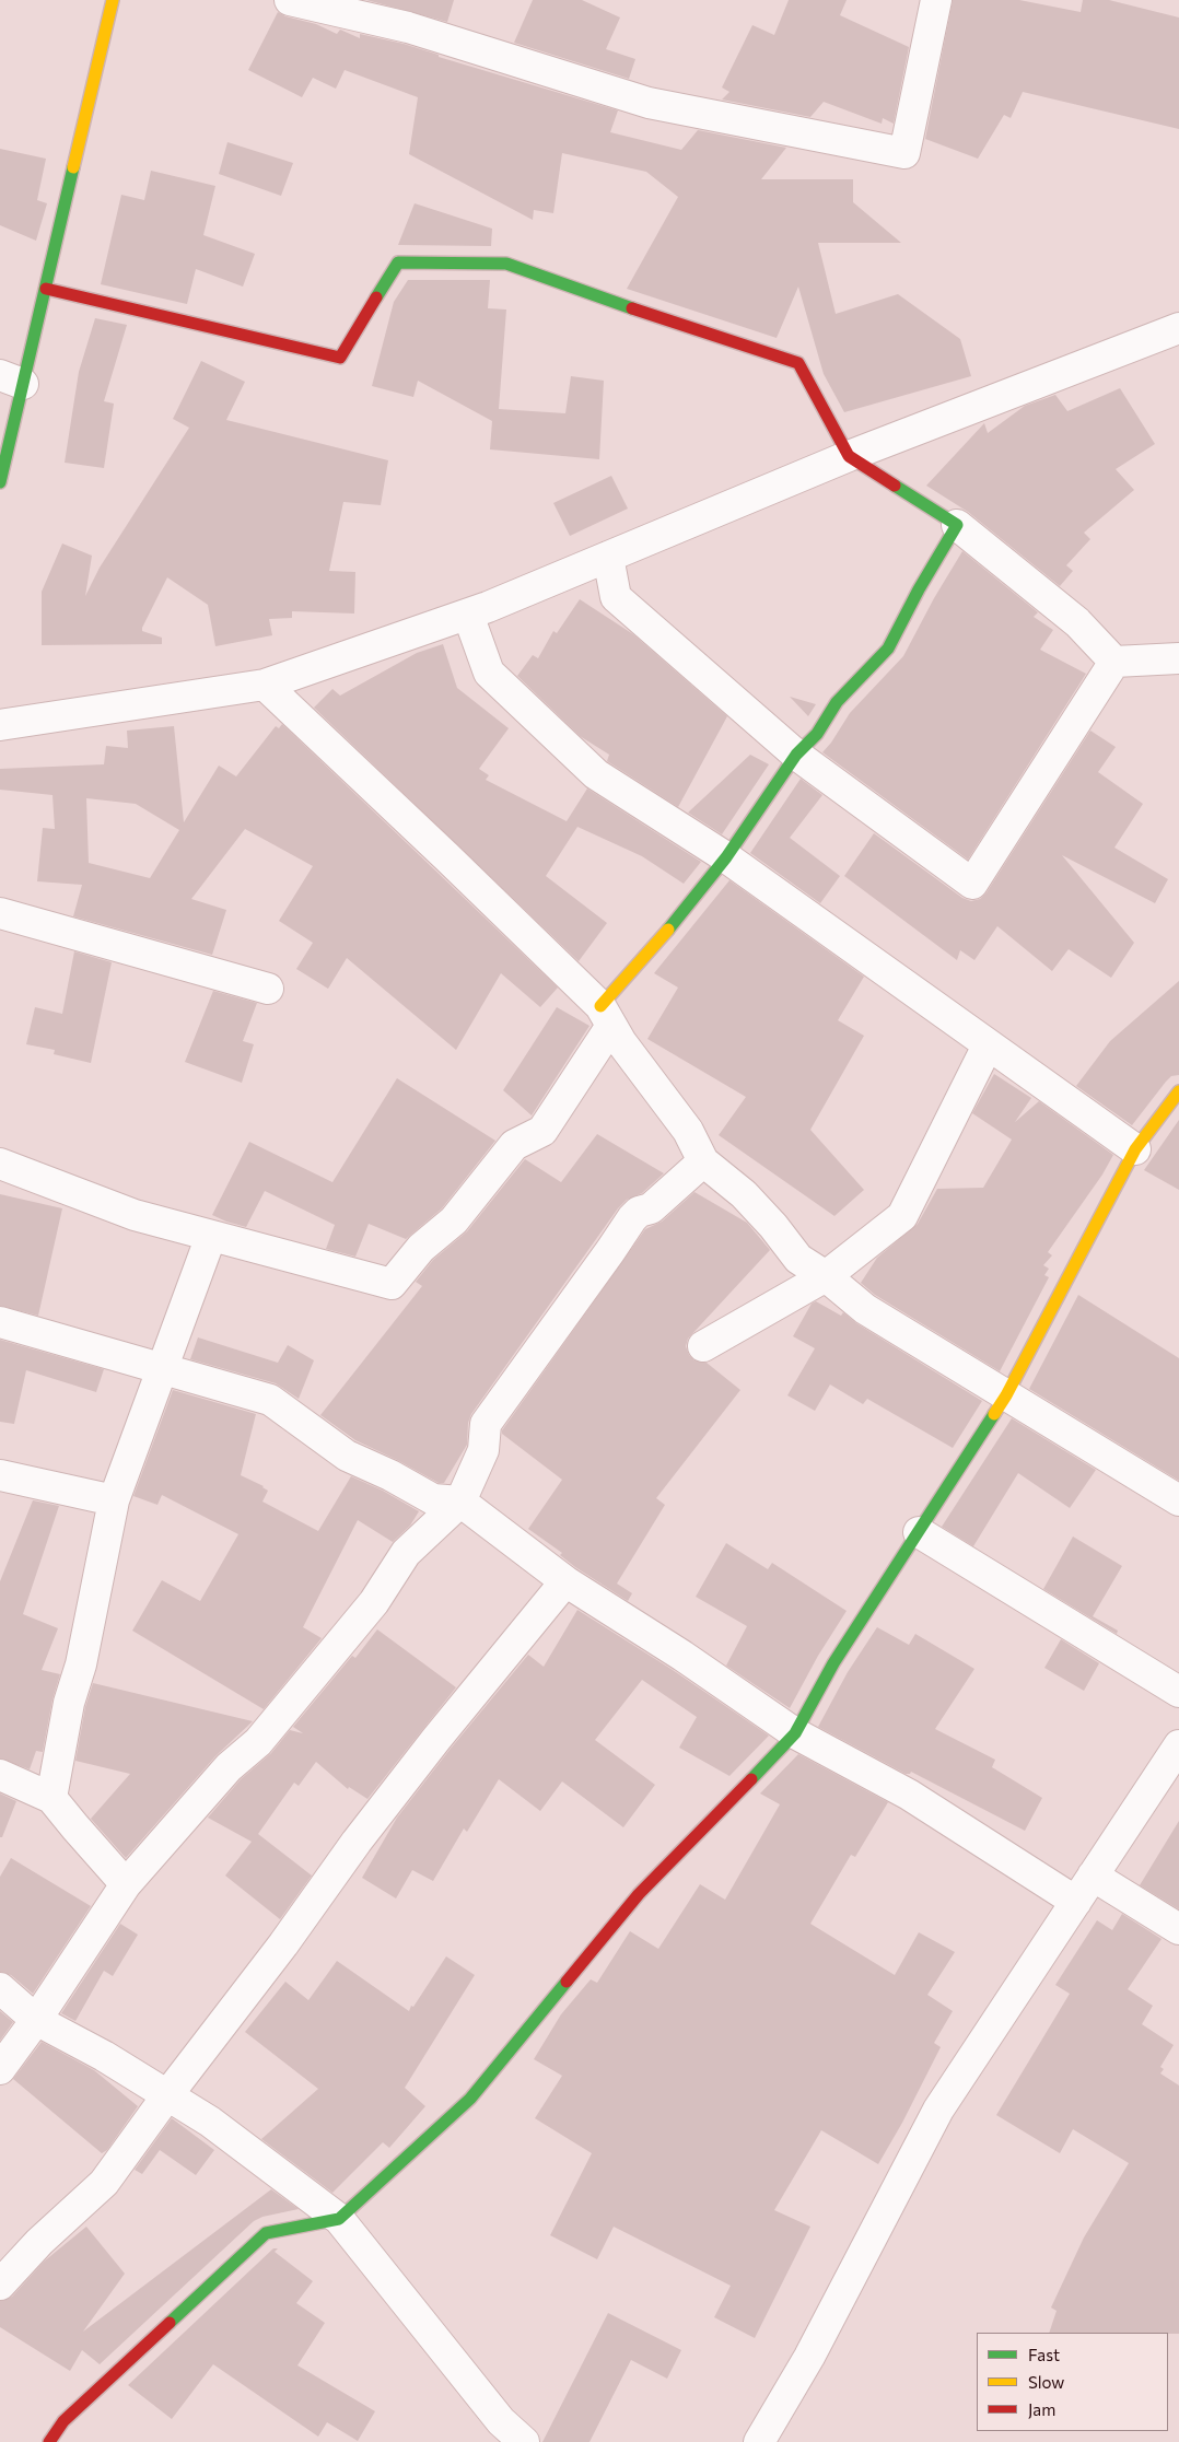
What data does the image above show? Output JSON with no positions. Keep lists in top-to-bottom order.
{
  "legend": ["Fast", "Slow", "Jam"]
}
